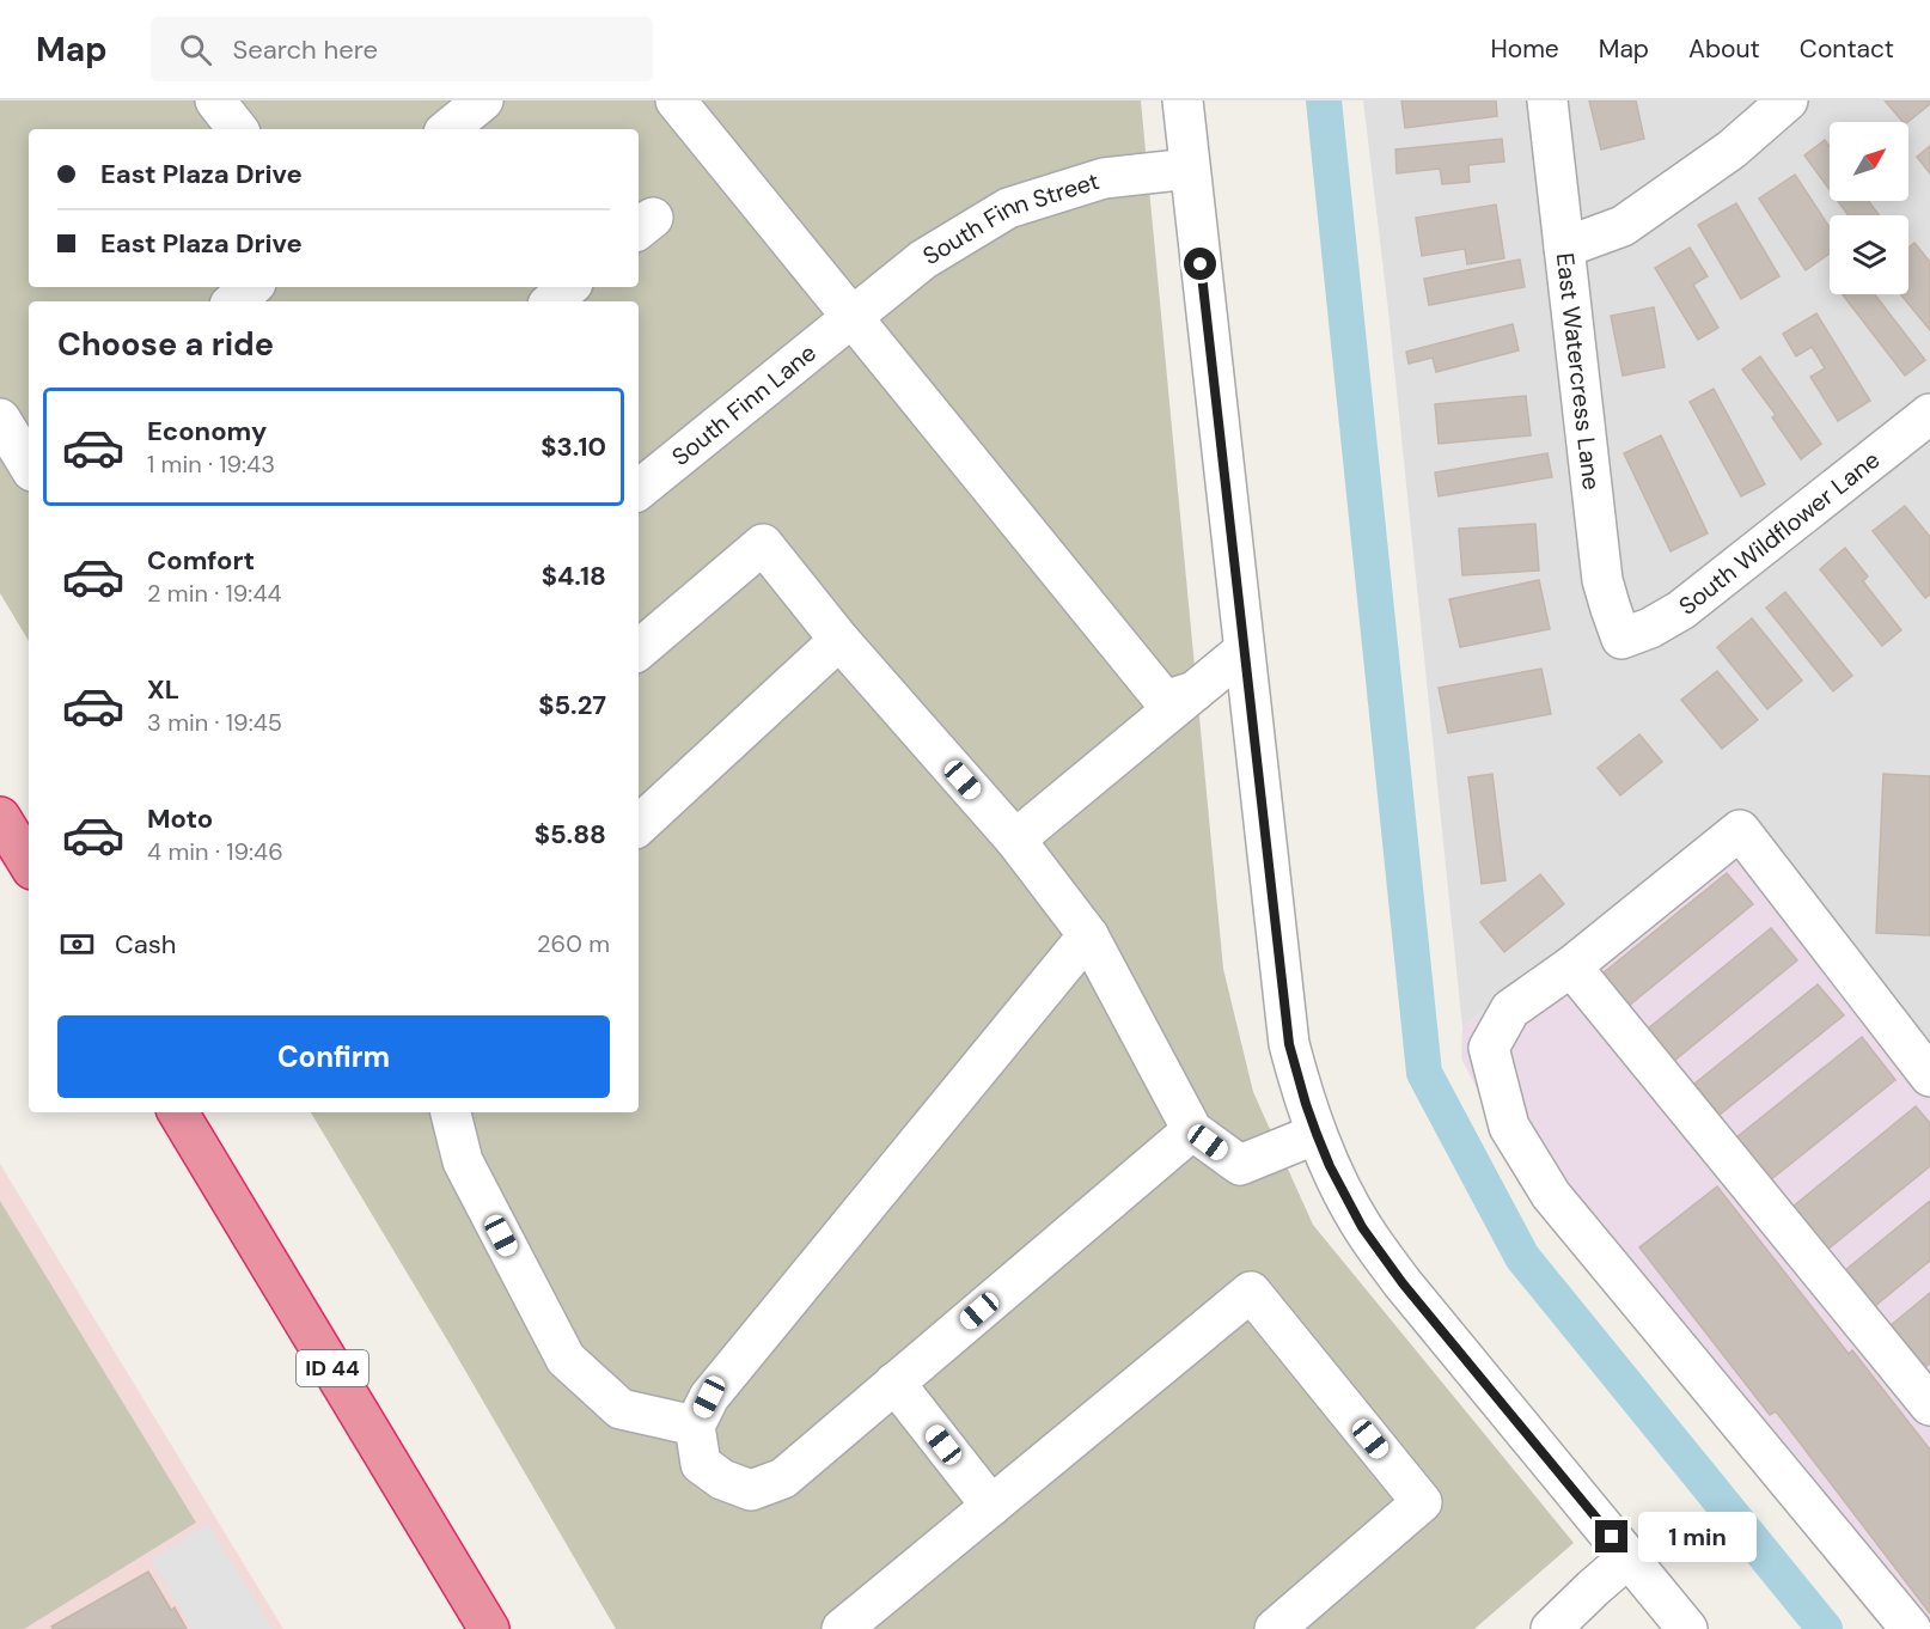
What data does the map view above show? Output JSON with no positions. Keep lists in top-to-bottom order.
{
  "streets": {
    "highway": ["ID 44"],
    "street": [
      "South Finn Street",
      "East Watercress Lane",
      "South Finn Lane",
      "South Wildflower Lane"
    ]
  },
  "crossings": [
    ["South Finn Street", "South Finn Lane"],
    ["East Watercress Lane", "South Wildflower Lane"]
  ],
  "north": "top right",
  "page": {
    "header": "Map",
    "search": "Search here",
    "nav": [
      "Home",
      "Map",
      "About",
      "Contact"
    ],
    "banner": ["East Plaza Drive", "East Plaza Drive"],
    "heading": "Choose a ride",
    "list": [
      {
        "name": "Economy",
        "note": "1 min · 19:43",
        "value": "$3.10"
      },
      {
        "name": "Comfort",
        "note": "2 min · 19:44",
        "value": "$4.18"
      },
      {
        "name": "XL",
        "note": "3 min · 19:45",
        "value": "$5.27"
      },
      {
        "name": "Moto",
        "note": "4 min · 19:46",
        "value": "$5.88"
      }
    ],
    "pay": ["Cash", "260 m"],
    "buttons": "Confirm",
    "bubble": "1 min"
  }
}
